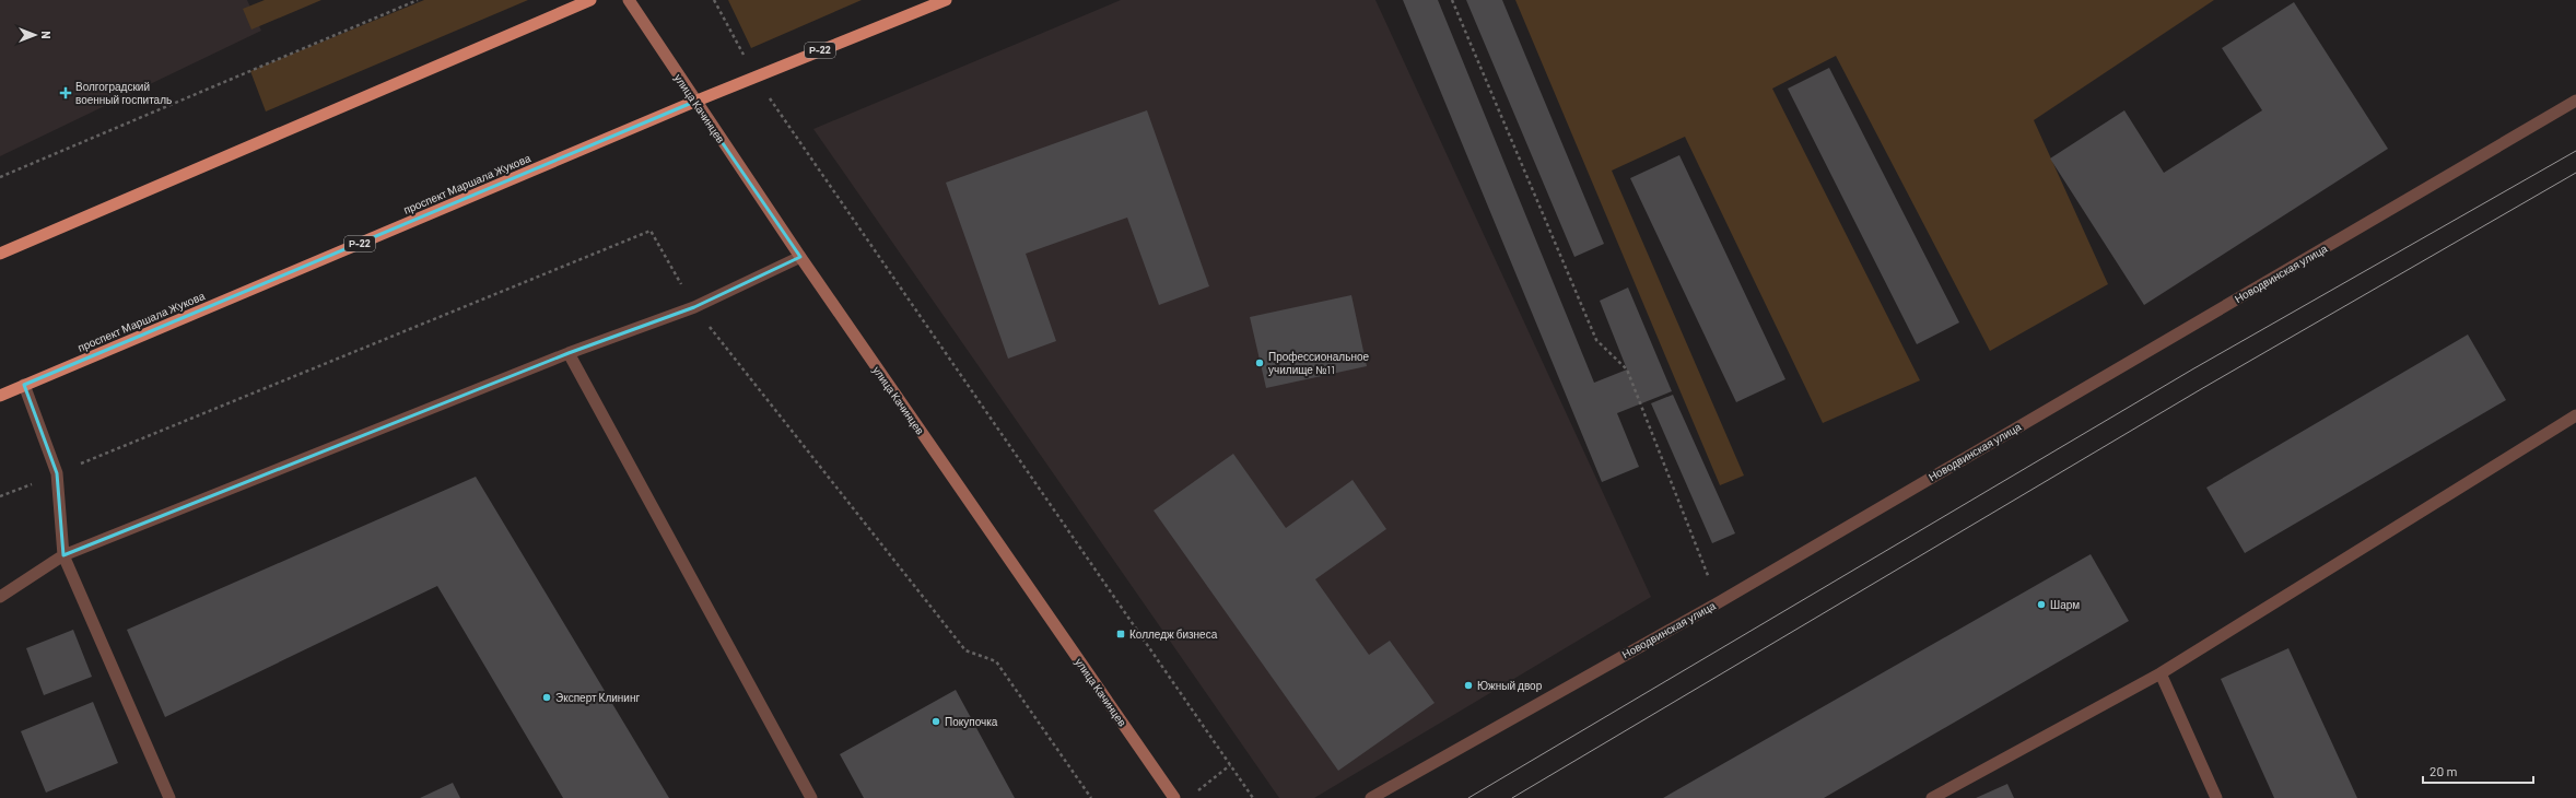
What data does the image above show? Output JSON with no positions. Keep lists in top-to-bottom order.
{
  "streets": {
    "highway": ["Р-22", "проспект Маршала Жукова"],
    "main road": ["улица Качинцев"],
    "street": ["Новодвинская улица"]
  },
  "crossings": [
    ["улица Качинцев", "проспект Маршала Жукова"]
  ],
  "places": {
    "health": ["Волгоградский военный госпиталь"],
    "other": [
      "Профессиональное училище №11",
      "Шарм",
      "Южный двор",
      "Эксперт Клининг",
      "Покупочка"
    ],
    "transit": ["Колледж бизнеса"]
  },
  "scale_bar": "20 m",
  "north": "right"
}
